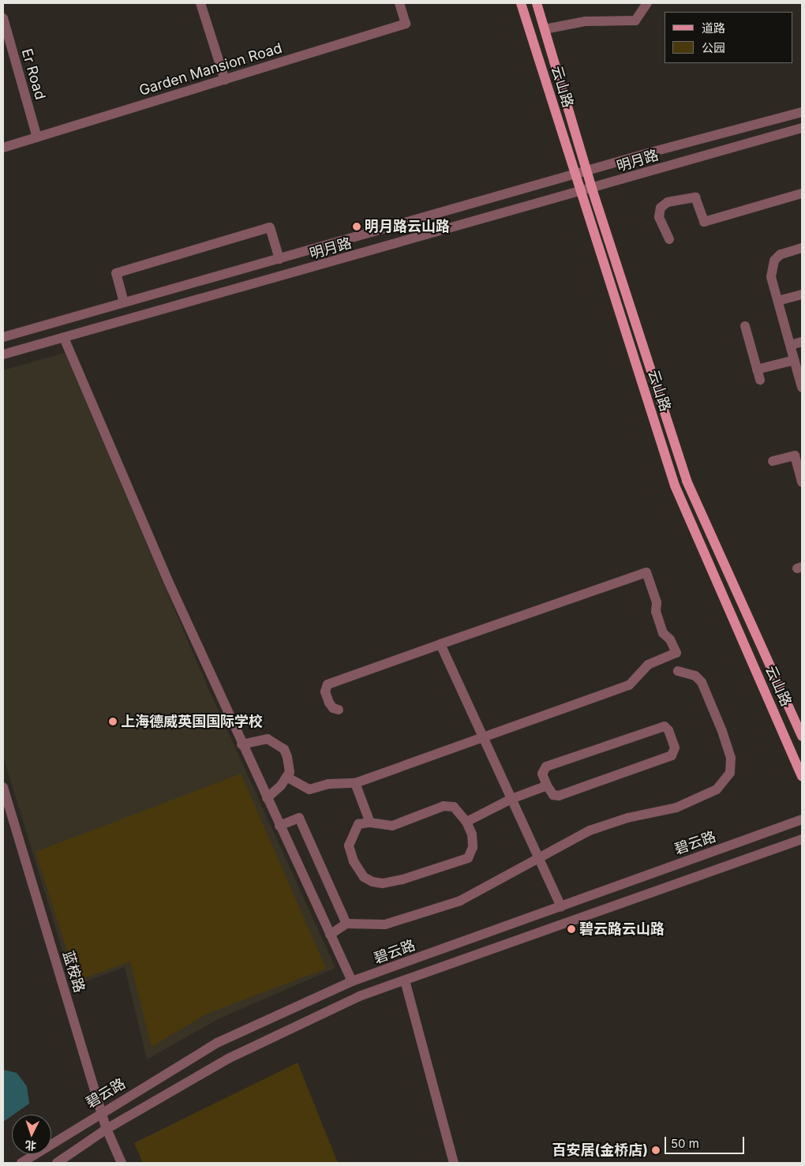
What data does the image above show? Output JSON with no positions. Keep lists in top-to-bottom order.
{
  "streets": {
    "main road": ["云山路"],
    "street": [
      "Garden Mansion Road",
      "Er Road",
      "明月路",
      "碧云路",
      "蓝桉路"
    ]
  },
  "crossings": [
    ["Garden Mansion Road", "Er Road"],
    ["云山路", "明月路"],
    ["碧云路", "蓝桉路"]
  ],
  "places": [
    "明月路云山路",
    "上海德威英国国际学校",
    "碧云路云山路",
    "百安居(金桥店)"
  ],
  "legend": ["道路", "公园"],
  "scale_bar": "50 m",
  "north": "bottom"
}
